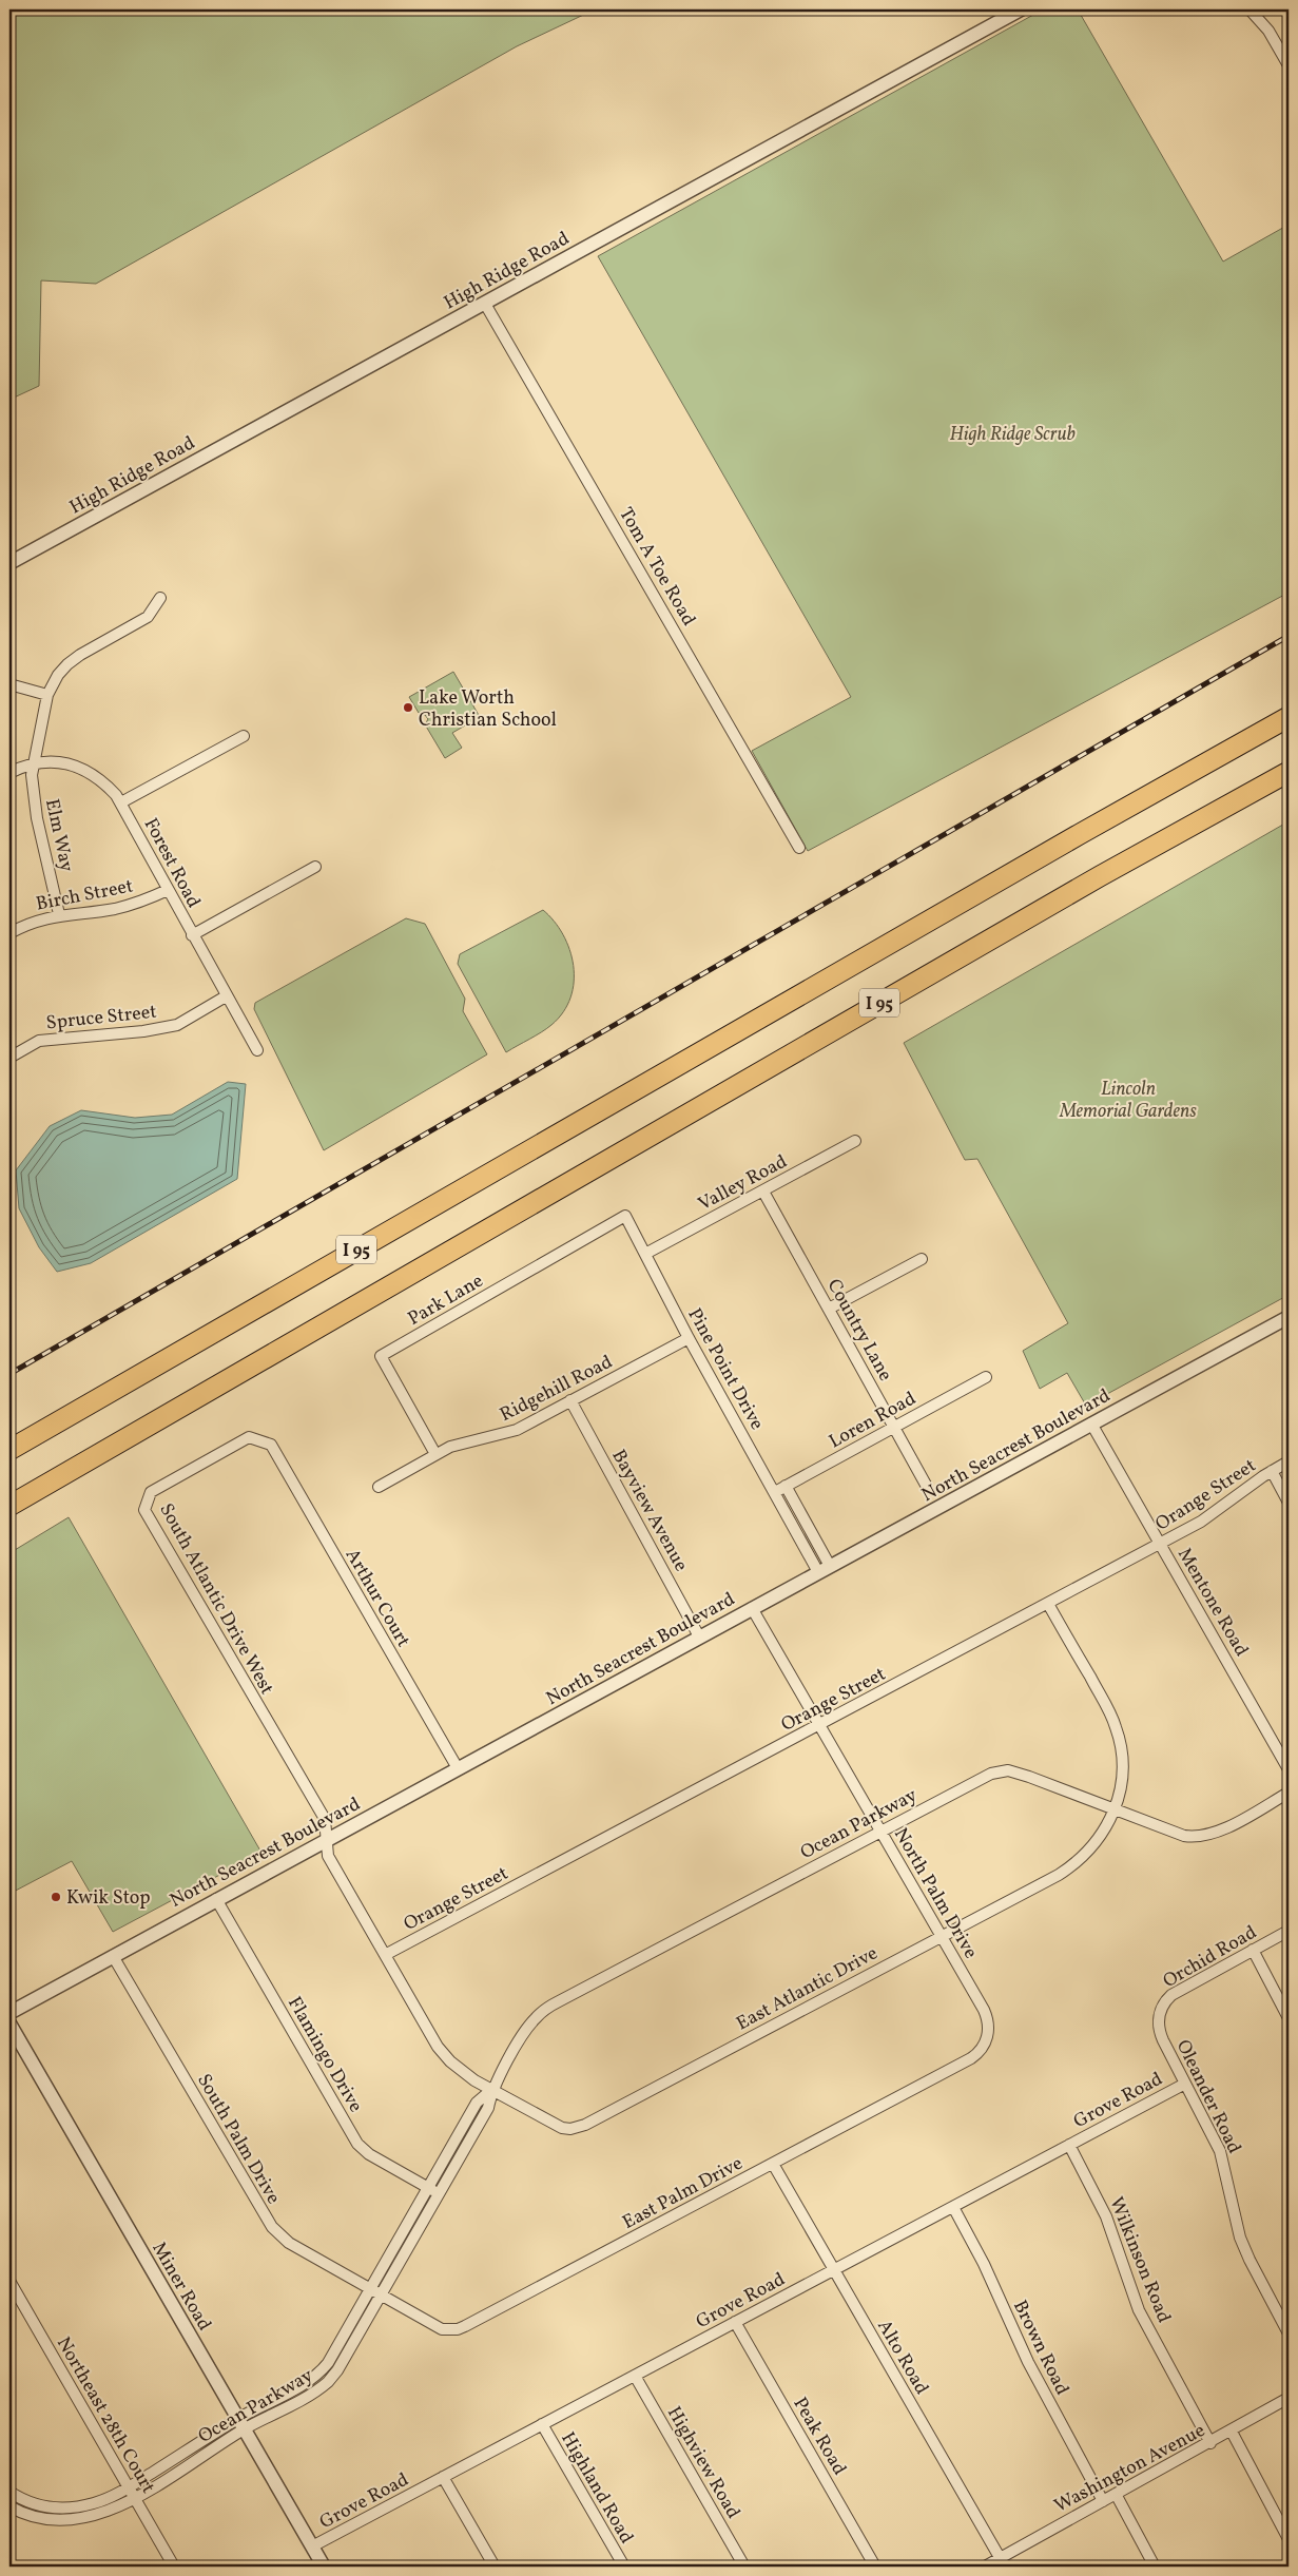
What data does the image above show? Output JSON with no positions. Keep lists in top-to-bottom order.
{
  "streets": {
    "highway": ["I 95"],
    "street": [
      "High Ridge Road",
      "Tom A Toe Road",
      "Elm Way",
      "Forest Road",
      "Birch Street",
      "Spruce Street",
      "Valley Road",
      "Park Lane",
      "Country Lane",
      "Pine Point Drive",
      "Ridgehill Road",
      "Loren Road",
      "North Seacrest Boulevard",
      "Orange Street",
      "Bayview Avenue",
      "Arthur Court",
      "South Atlantic Drive West",
      "Mentone Road",
      "Ocean Parkway",
      "North Palm Drive",
      "Orchid Road",
      "East Atlantic Drive",
      "Flamingo Drive",
      "Oleander Road",
      "Grove Road",
      "South Palm Drive",
      "East Palm Drive",
      "Wilkinson Road",
      "Miner Road",
      "Brown Road",
      "Alto Road",
      "Northeast 28th Court",
      "Peak Road",
      "Highview Road",
      "Washington Avenue",
      "Highland Road"
    ]
  },
  "crossings": [
    ["High Ridge Road", "Tom A Toe Road"],
    ["Elm Way", "Forest Road"],
    ["Elm Way", "Birch Street"],
    ["Forest Road", "Birch Street"],
    ["Forest Road", "Spruce Street"],
    ["Valley Road", "Country Lane"],
    ["Valley Road", "Pine Point Drive"],
    ["Park Lane", "Pine Point Drive"],
    ["Park Lane", "Ridgehill Road"],
    ["Country Lane", "Loren Road"],
    ["Pine Point Drive", "Ridgehill Road"],
    ["Pine Point Drive", "Loren Road"],
    ["Pine Point Drive", "North Seacrest Boulevard"],
    ["Ridgehill Road", "Bayview Avenue"],
    ["North Seacrest Boulevard", "Bayview Avenue"],
    ["North Seacrest Boulevard", "Arthur Court"],
    ["North Seacrest Boulevard", "South Atlantic Drive West"],
    ["North Seacrest Boulevard", "Mentone Road"],
    ["North Seacrest Boulevard", "North Palm Drive"],
    ["North Seacrest Boulevard", "Flamingo Drive"],
    ["North Seacrest Boulevard", "South Palm Drive"],
    ["Orange Street", "South Atlantic Drive West"],
    ["Orange Street", "Mentone Road"],
    ["Orange Street", "North Palm Drive"],
    ["Orange Street", "East Atlantic Drive"],
    ["Arthur Court", "South Atlantic Drive West"],
    ["South Atlantic Drive West", "East Atlantic Drive"],
    ["Ocean Parkway", "North Palm Drive"],
    ["Ocean Parkway", "East Atlantic Drive"],
    ["Ocean Parkway", "Flamingo Drive"],
    ["Ocean Parkway", "South Palm Drive"],
    ["Ocean Parkway", "East Palm Drive"],
    ["Ocean Parkway", "Miner Road"],
    ["Ocean Parkway", "Northeast 28th Court"],
    ["North Palm Drive", "East Atlantic Drive"],
    ["North Palm Drive", "East Palm Drive"],
    ["Orchid Road", "Oleander Road"],
    ["Oleander Road", "Grove Road"],
    ["Grove Road", "Wilkinson Road"],
    ["Grove Road", "Miner Road"],
    ["Grove Road", "Brown Road"],
    ["Grove Road", "Alto Road"],
    ["Grove Road", "Peak Road"],
    ["Grove Road", "Highview Road"],
    ["Grove Road", "Highland Road"],
    ["South Palm Drive", "East Palm Drive"],
    ["East Palm Drive", "Alto Road"],
    ["Wilkinson Road", "Washington Avenue"],
    ["Brown Road", "Washington Avenue"],
    ["Alto Road", "Washington Avenue"]
  ],
  "parks": ["High Ridge Scrub", "Lincoln Memorial Gardens"],
  "places": ["Lake Worth Christian School", "Kwik Stop"]
}
